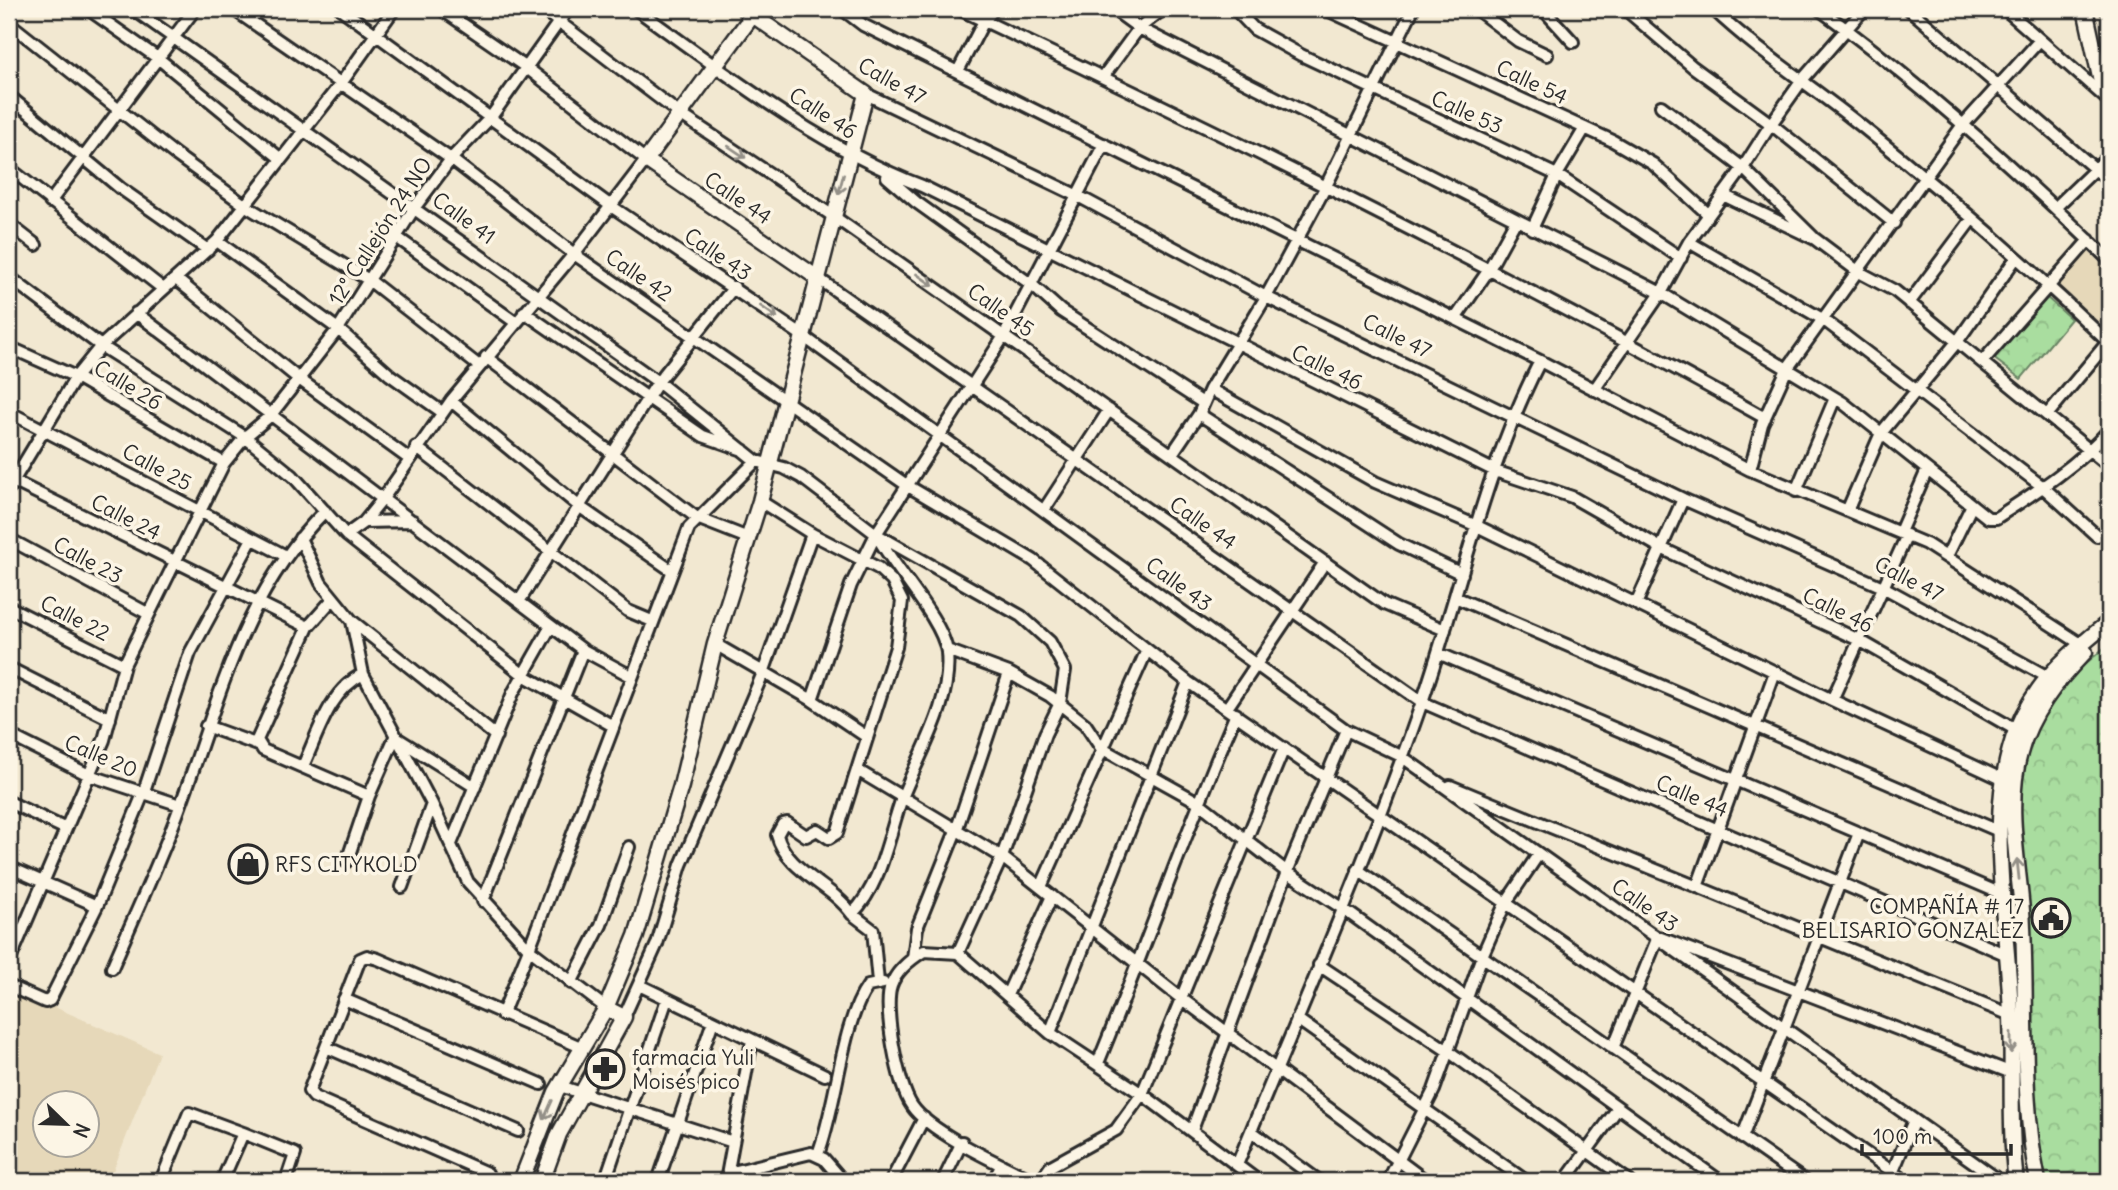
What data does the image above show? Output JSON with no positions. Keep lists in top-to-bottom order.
{
  "streets": {
    "street": [
      "Calle 47",
      "Calle 54",
      "Calle 53",
      "Calle 46",
      "Calle 44",
      "Calle 41",
      "12° Callejón 24 NO",
      "Calle 43",
      "Calle 42",
      "Calle 45",
      "Calle 26",
      "Calle 25",
      "Calle 24",
      "Calle 23",
      "Calle 22",
      "Calle 20"
    ]
  },
  "crossings": [
    ["Calle 44", "12° Callejón 24 NO"],
    ["Calle 41", "12° Callejón 24 NO"],
    ["12° Callejón 24 NO", "Calle 43"],
    ["12° Callejón 24 NO", "Calle 42"],
    ["12° Callejón 24 NO", "Calle 45"],
    ["12° Callejón 24 NO", "Calle 26"],
    ["12° Callejón 24 NO", "Calle 25"],
    ["12° Callejón 24 NO", "Calle 24"],
    ["12° Callejón 24 NO", "Calle 23"],
    ["12° Callejón 24 NO", "Calle 22"],
    ["12° Callejón 24 NO", "Calle 20"]
  ],
  "places": {
    "shop": ["RFS CITYKOLD"],
    "public building": ["COMPAÑÍA # 17 BELISARIO GONZALEZ"],
    "pharmacy": ["farmacia Yuli Moisés pico"]
  },
  "scale_bar": "100 m",
  "north": "bottom right"
}
